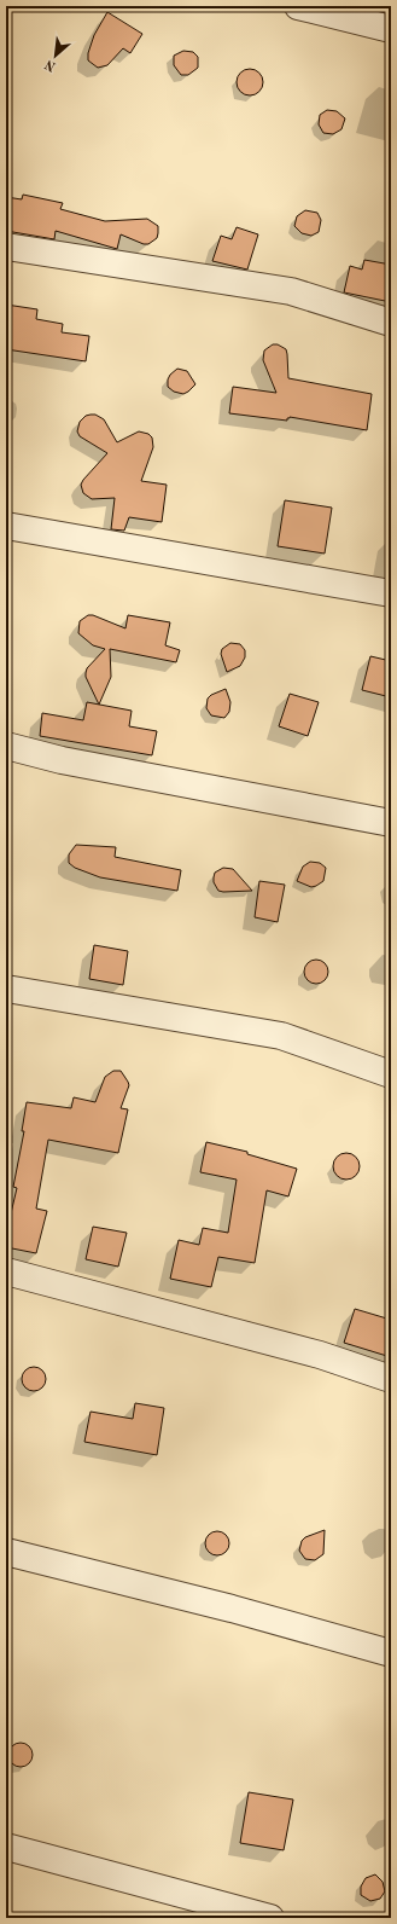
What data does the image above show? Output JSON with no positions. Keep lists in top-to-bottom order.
{
  "north": "bottom left"
}
